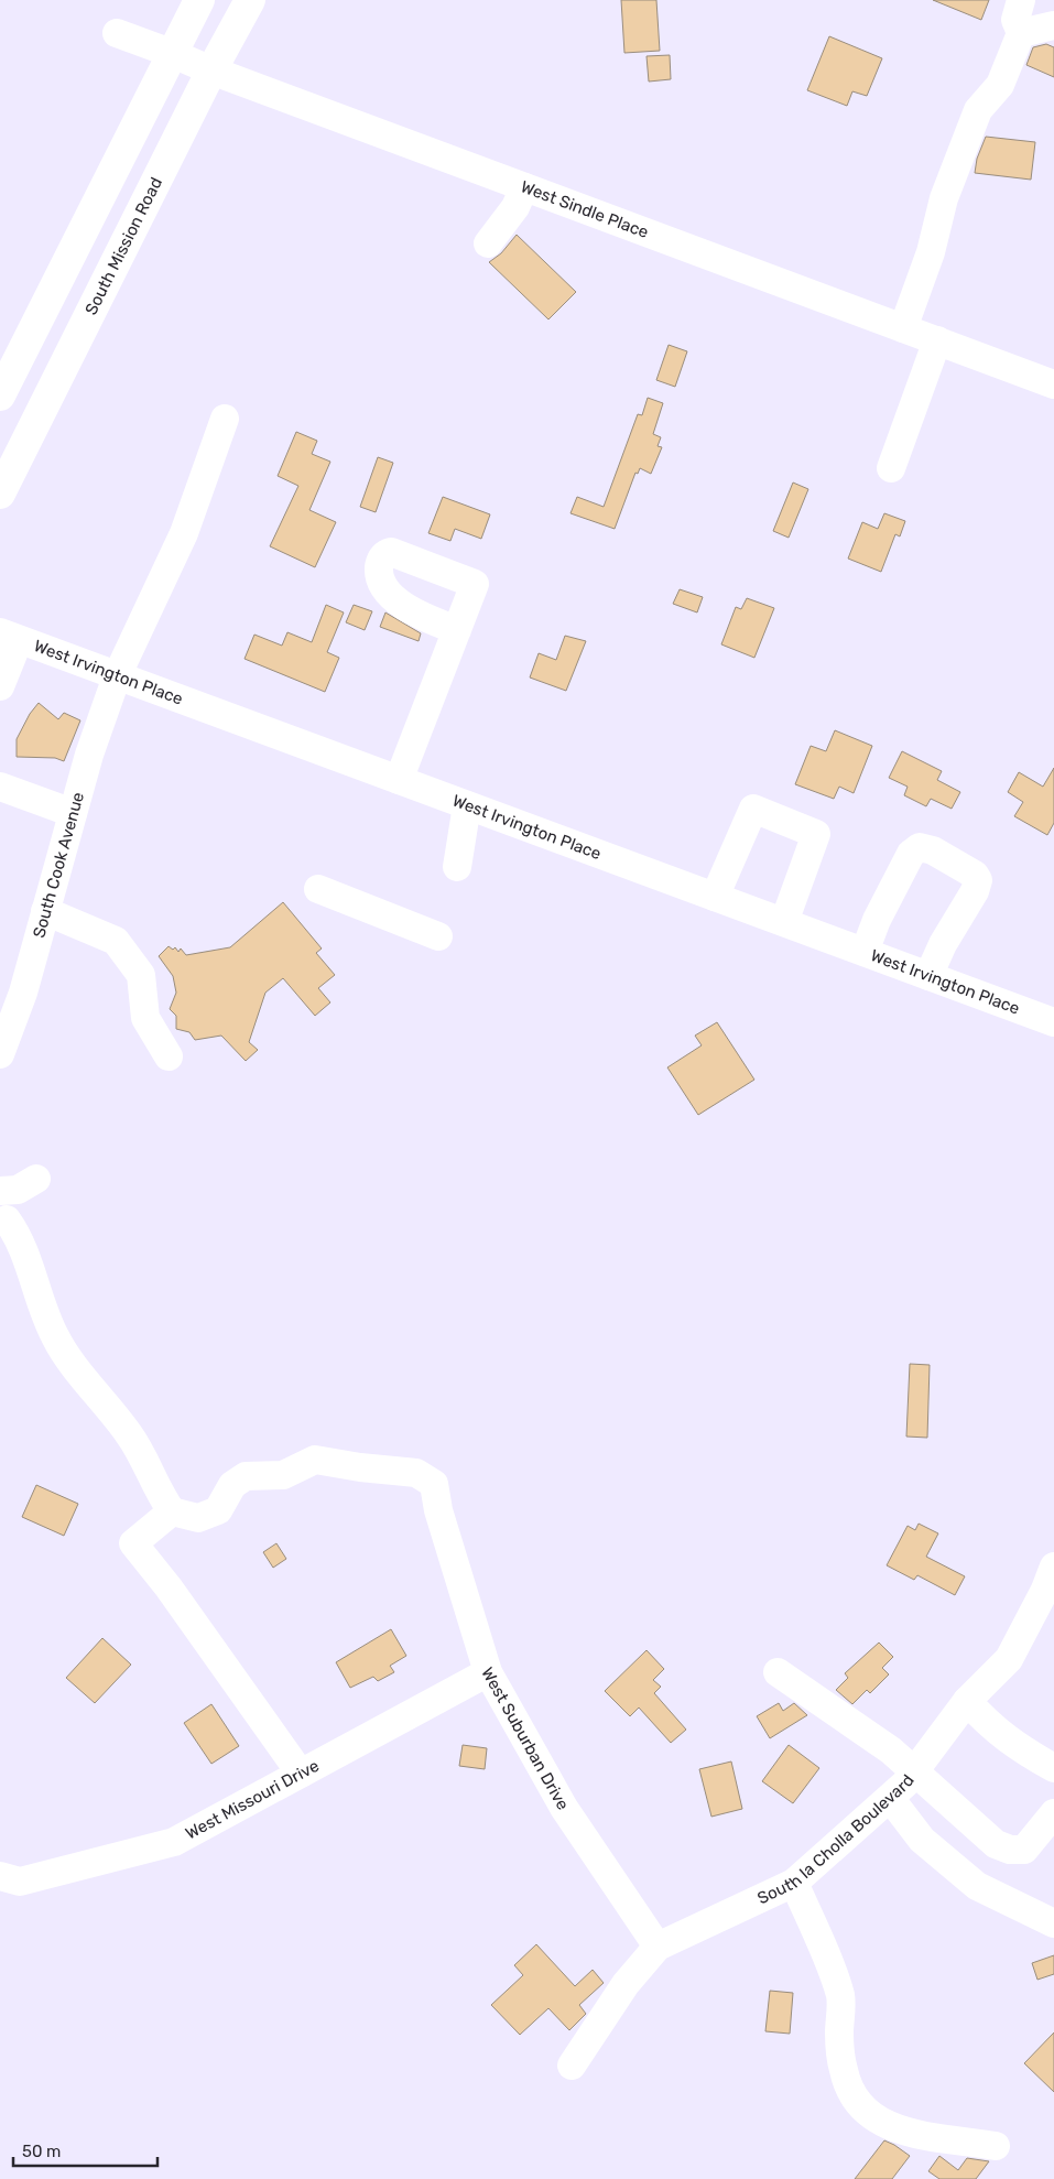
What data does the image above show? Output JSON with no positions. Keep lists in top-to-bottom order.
{
  "streets": {
    "main road": ["South Mission Road"],
    "street": [
      "West Sindle Place",
      "West Irvington Place",
      "South Cook Avenue",
      "West Suburban Drive",
      "West Missouri Drive",
      "South la Cholla Boulevard"
    ]
  },
  "crossings": [
    ["West Sindle Place", "South Mission Road"],
    ["West Irvington Place", "South Cook Avenue"],
    ["West Suburban Drive", "West Missouri Drive"],
    ["West Suburban Drive", "South la Cholla Boulevard"]
  ],
  "scale_bar": "50 m"
}
